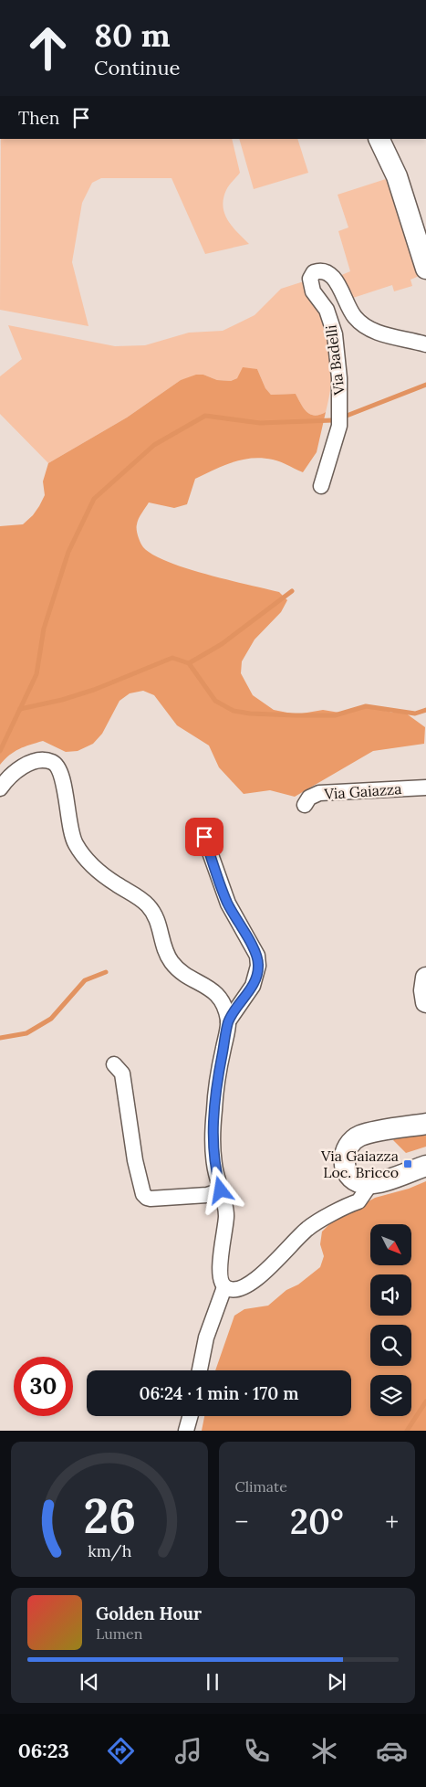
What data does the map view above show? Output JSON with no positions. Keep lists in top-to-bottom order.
{
  "streets": {
    "street": ["Via Badelli", "Via Gaiazza"]
  },
  "places": {
    "transit": ["Via Gaiazza Loc. Bricco"]
  },
  "north": "bottom right",
  "page": {
    "turn": ["80 m", "Continue"],
    "then": "Then",
    "limit": "30",
    "trip": "06:24 · 1 min · 170 m",
    "tile": "Climate",
    "heat": ["−", "20°", "+"],
    "song": ["Golden Hour", "Lumen"],
    "tabs": "06:23",
    "gauge": ["26", "km/h"]
  }
}
